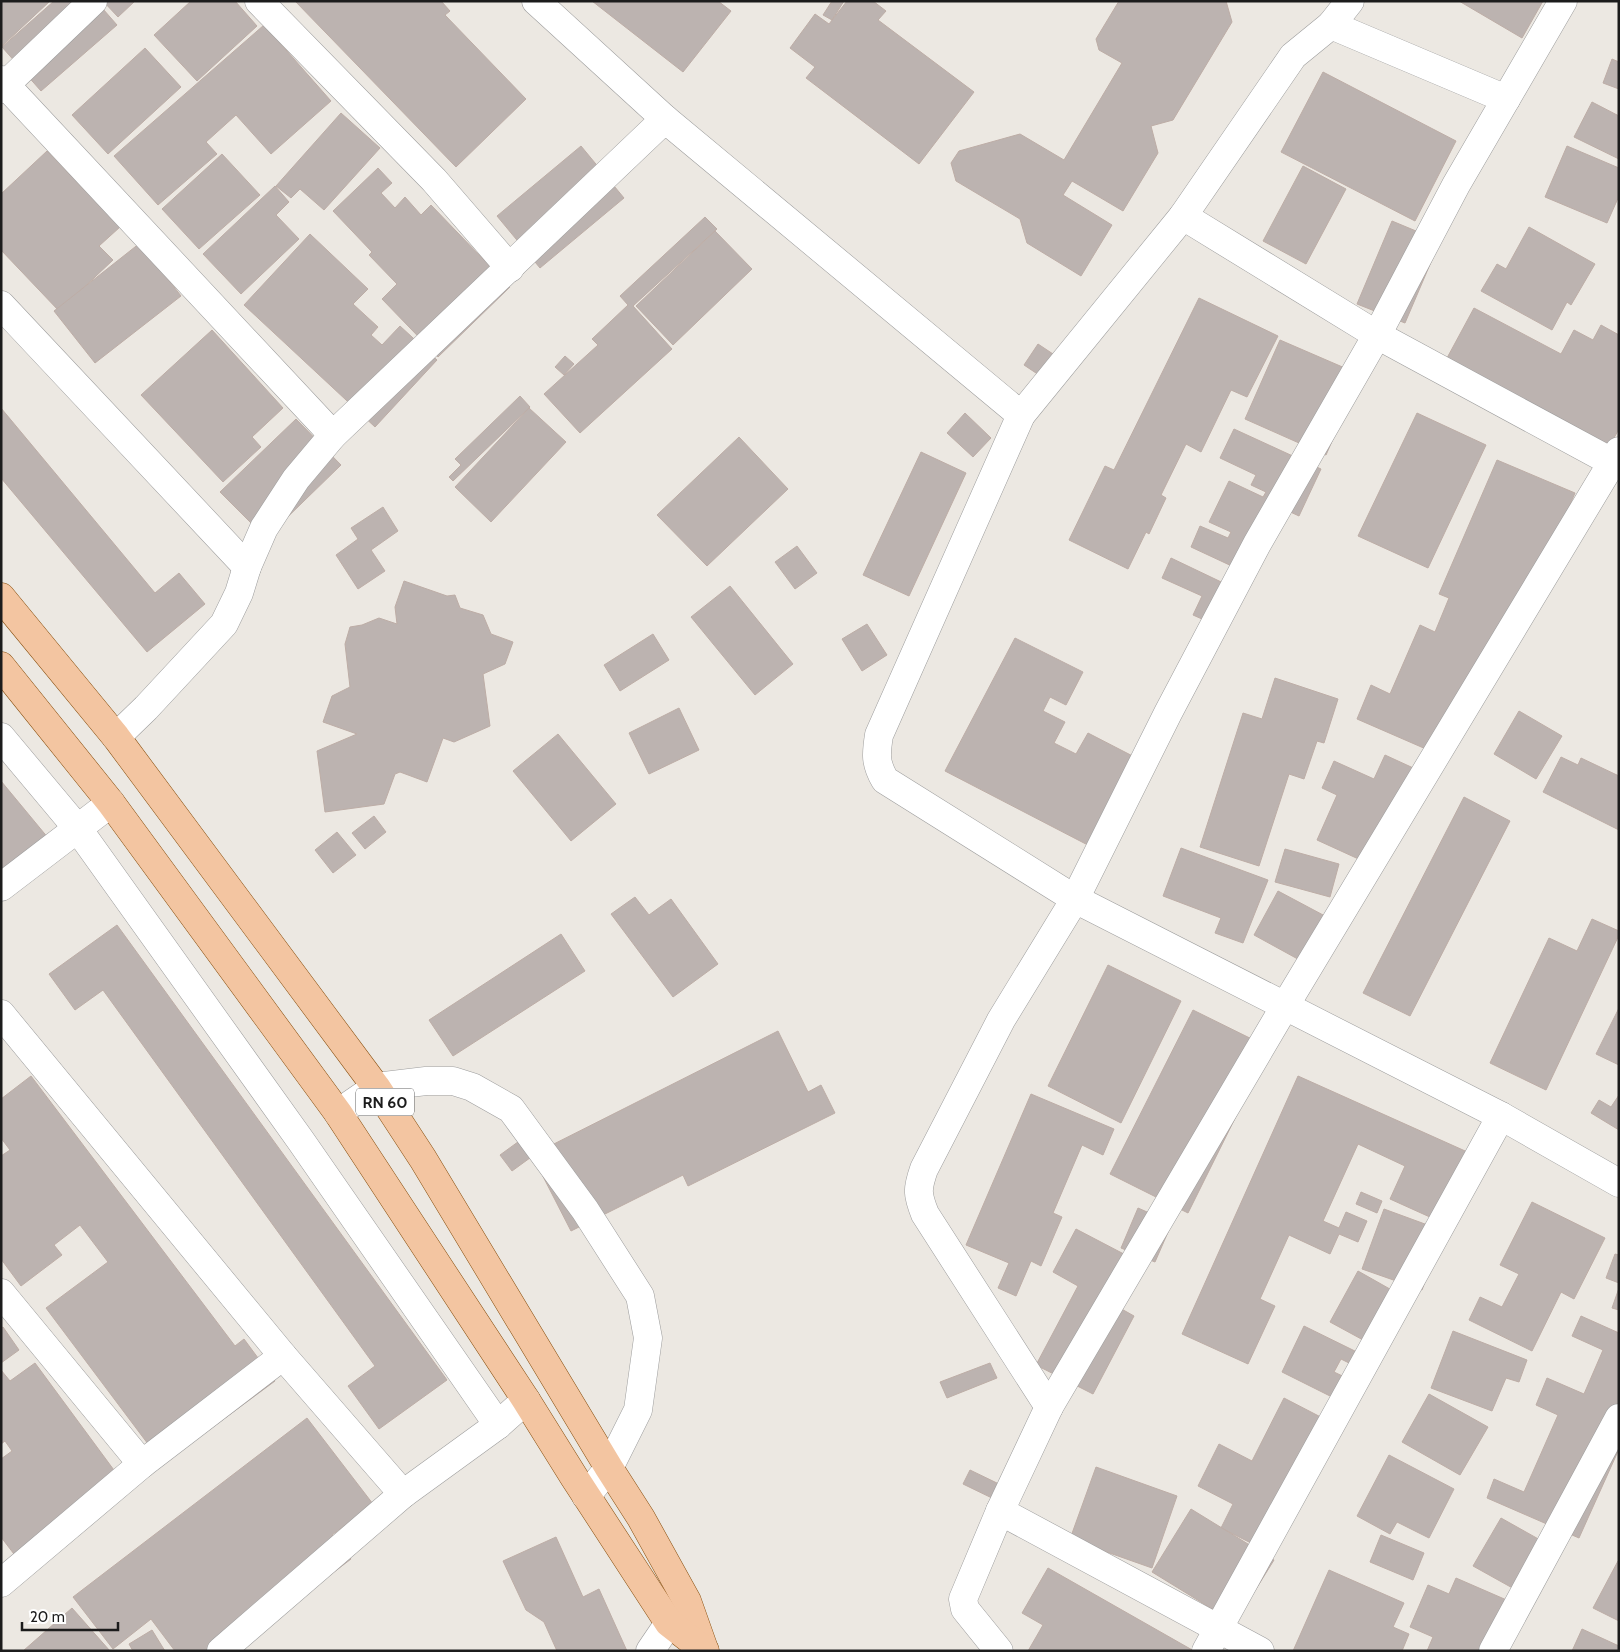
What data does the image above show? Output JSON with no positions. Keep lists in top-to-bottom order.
{
  "streets": {
    "main road": ["RN 60"]
  },
  "scale_bar": "20 m"
}
